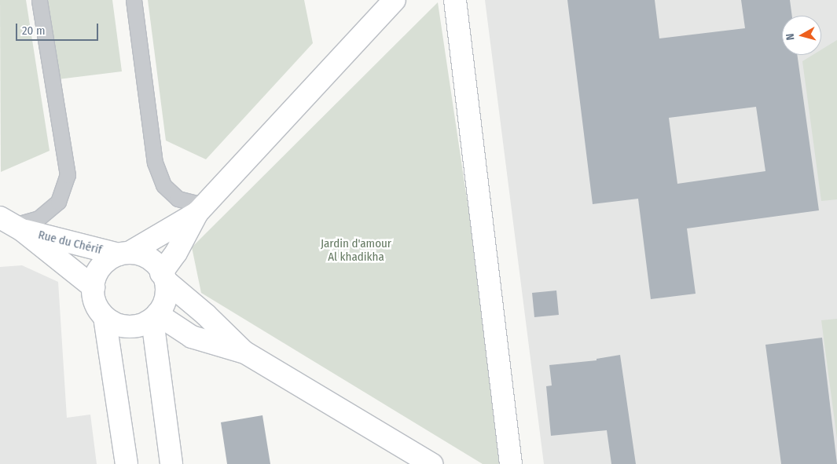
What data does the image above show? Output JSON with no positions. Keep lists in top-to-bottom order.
{
  "streets": {
    "street": ["Rue du Chérif"]
  },
  "parks": ["Jardin d'amour Al khadikha"],
  "scale_bar": "20 m",
  "north": "left"
}
